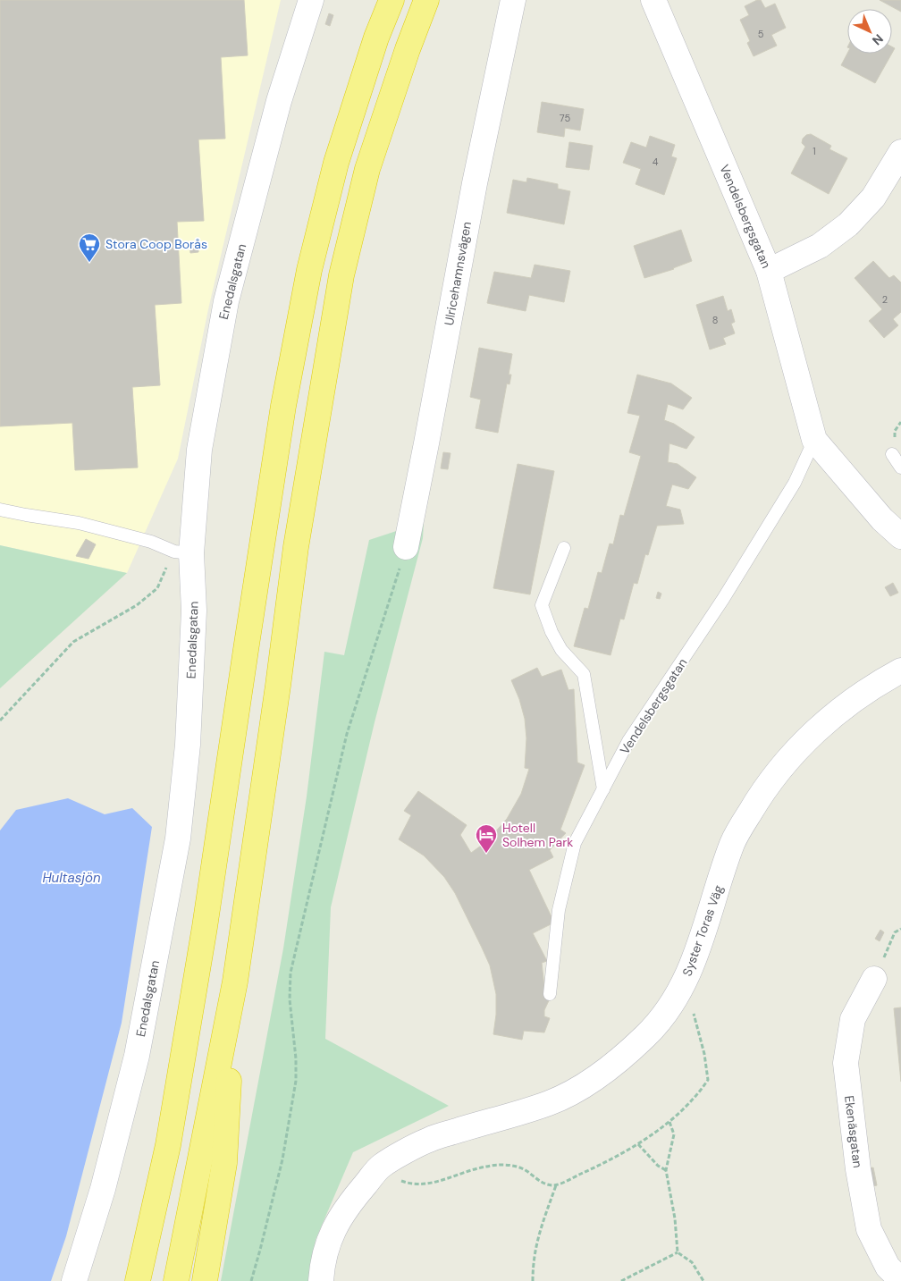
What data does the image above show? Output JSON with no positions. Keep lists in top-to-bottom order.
{
  "streets": {
    "street": [
      "Vendelsbergsgatan",
      "Ulricehamnsvägen",
      "Enedalsgatan",
      "Syster Toras Väg",
      "Ekenäsgatan"
    ]
  },
  "water": ["Hultasjön"],
  "places": {
    "supermarket": ["Stora Coop Borås"],
    "hotel": ["Hotell Solhem Park"]
  },
  "house_numbers": [
    "5",
    "75",
    "1",
    "4",
    "2",
    "8"
  ],
  "north": "bottom right"
}
